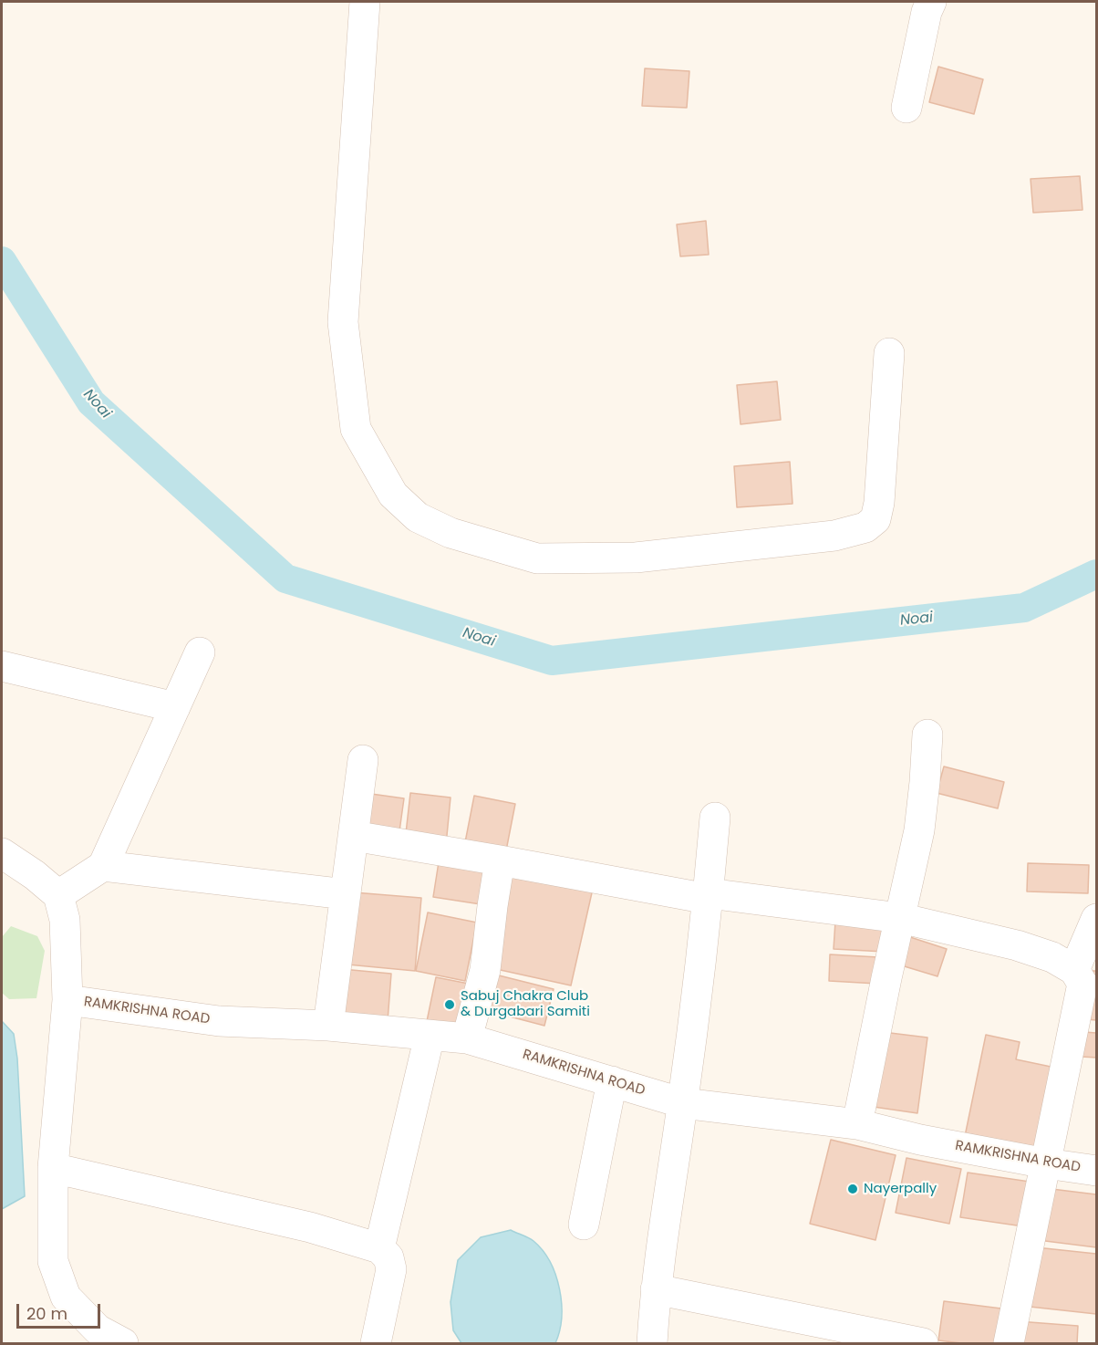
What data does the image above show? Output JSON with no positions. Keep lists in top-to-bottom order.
{
  "streets": {
    "street": ["RAMKRISHNA ROAD"]
  },
  "water": ["Noai"],
  "places": ["Sabuj Chakra Club & Durgabari Samiti", "Nayerpally"],
  "scale_bar": "20 m"
}
